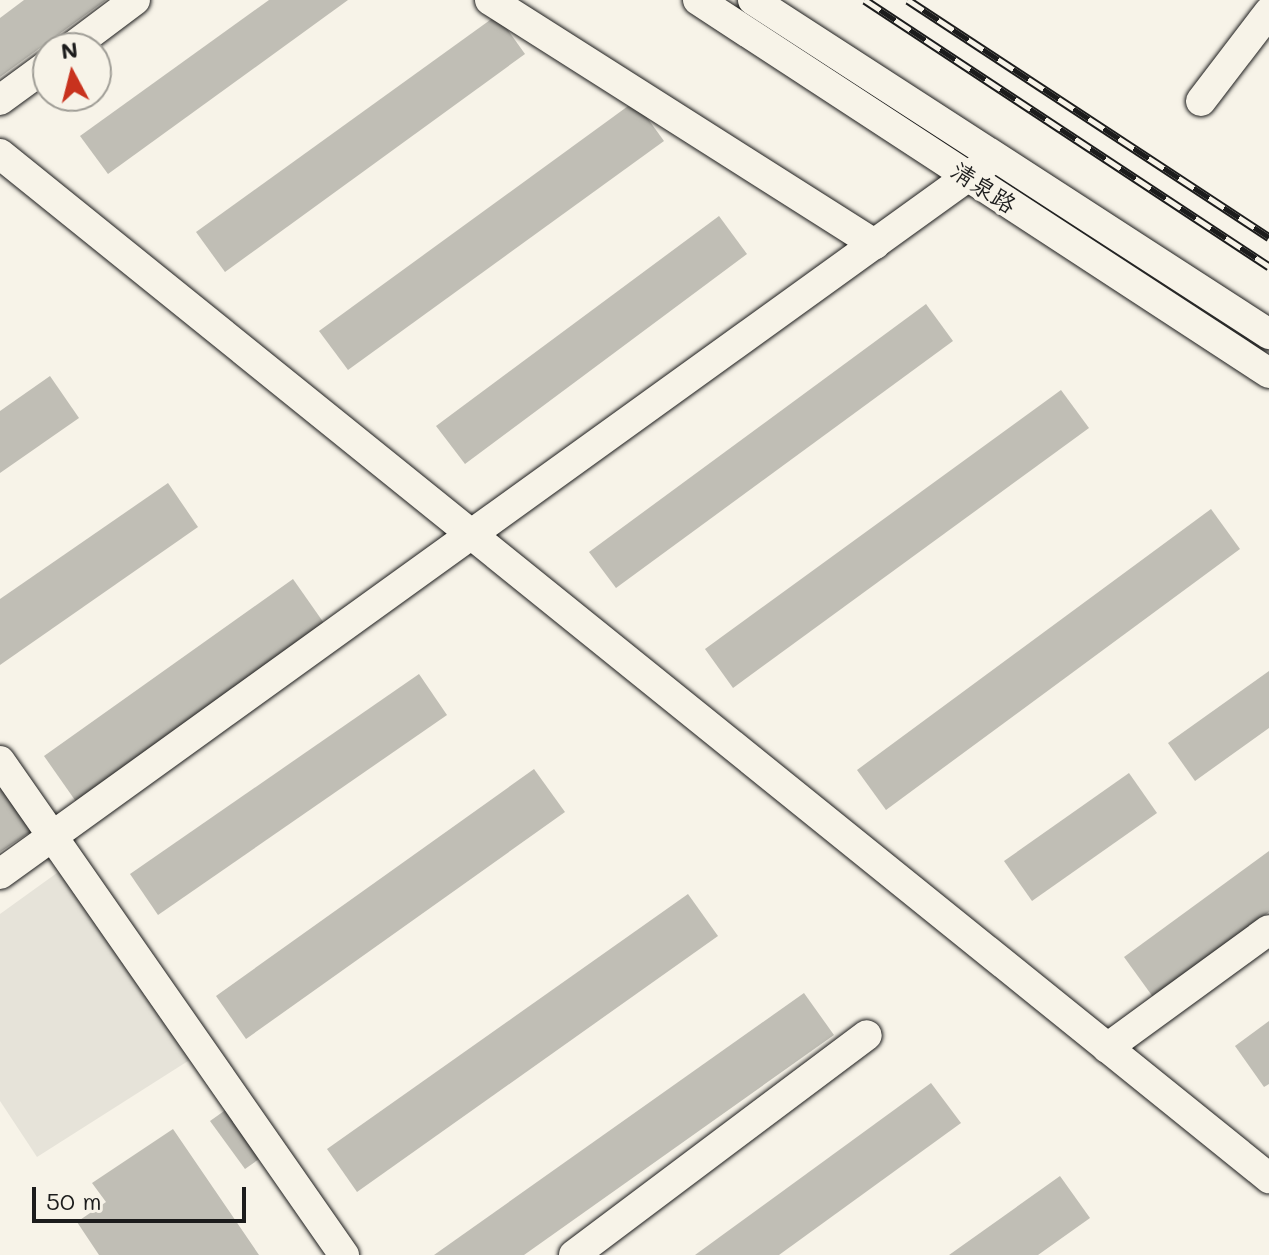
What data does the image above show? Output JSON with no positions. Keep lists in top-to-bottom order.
{
  "streets": {
    "street": ["清泉路"]
  },
  "scale_bar": "50 m",
  "north": "top"
}
